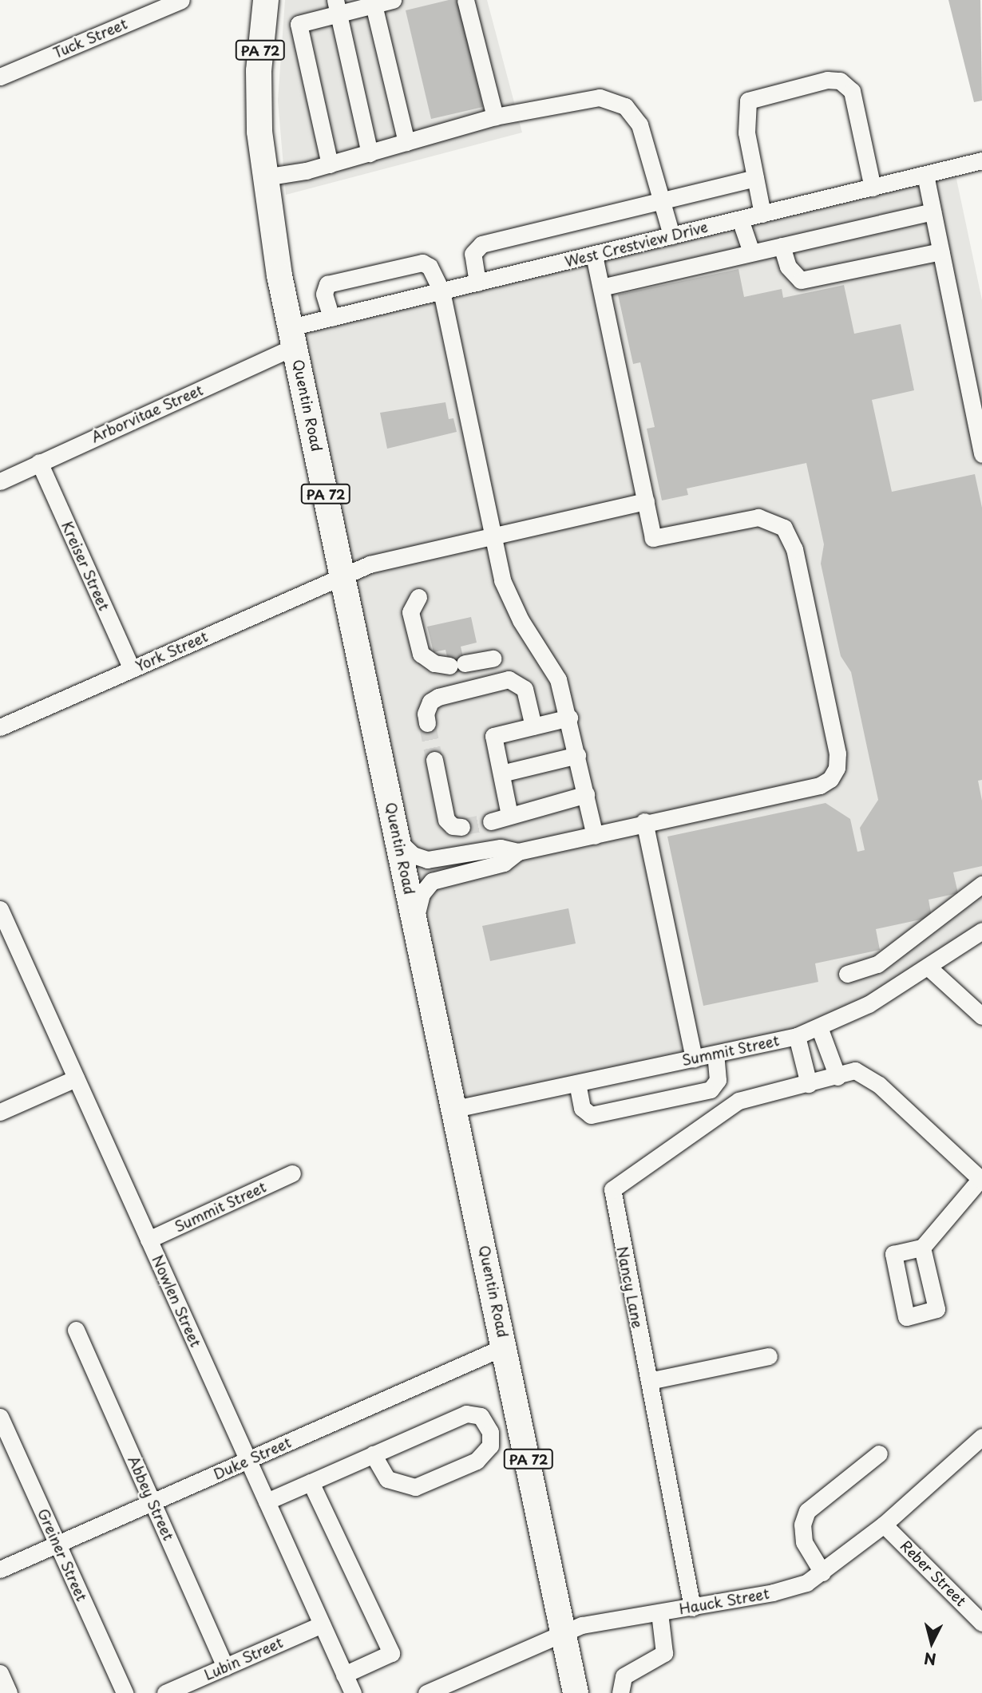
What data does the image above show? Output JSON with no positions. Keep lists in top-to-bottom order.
{
  "streets": {
    "highway": ["PA 72", "Quentin Road"],
    "street": [
      "Tuck Street",
      "West Crestview Drive",
      "Arborvitae Street",
      "Kreiser Street",
      "York Street",
      "Summit Street",
      "Nancy Lane",
      "Nowlen Street",
      "Duke Street",
      "Abbey Street",
      "Greiner Street",
      "Reber Street",
      "Hauck Street",
      "Lubin Street"
    ]
  },
  "crossings": [
    ["West Crestview Drive", "Quentin Road"],
    ["West Crestview Drive", "Arborvitae Street"],
    ["Quentin Road", "Arborvitae Street"],
    ["Quentin Road", "York Street"],
    ["Quentin Road", "Summit Street"],
    ["Quentin Road", "Duke Street"],
    ["Quentin Road", "Hauck Street"],
    ["Arborvitae Street", "Kreiser Street"],
    ["Kreiser Street", "York Street"],
    ["Summit Street", "Nowlen Street"],
    ["Nancy Lane", "Hauck Street"],
    ["Nowlen Street", "Duke Street"],
    ["Nowlen Street", "Lubin Street"],
    ["Duke Street", "Abbey Street"],
    ["Duke Street", "Greiner Street"],
    ["Abbey Street", "Lubin Street"],
    ["Reber Street", "Hauck Street"]
  ],
  "north": "bottom"
}
